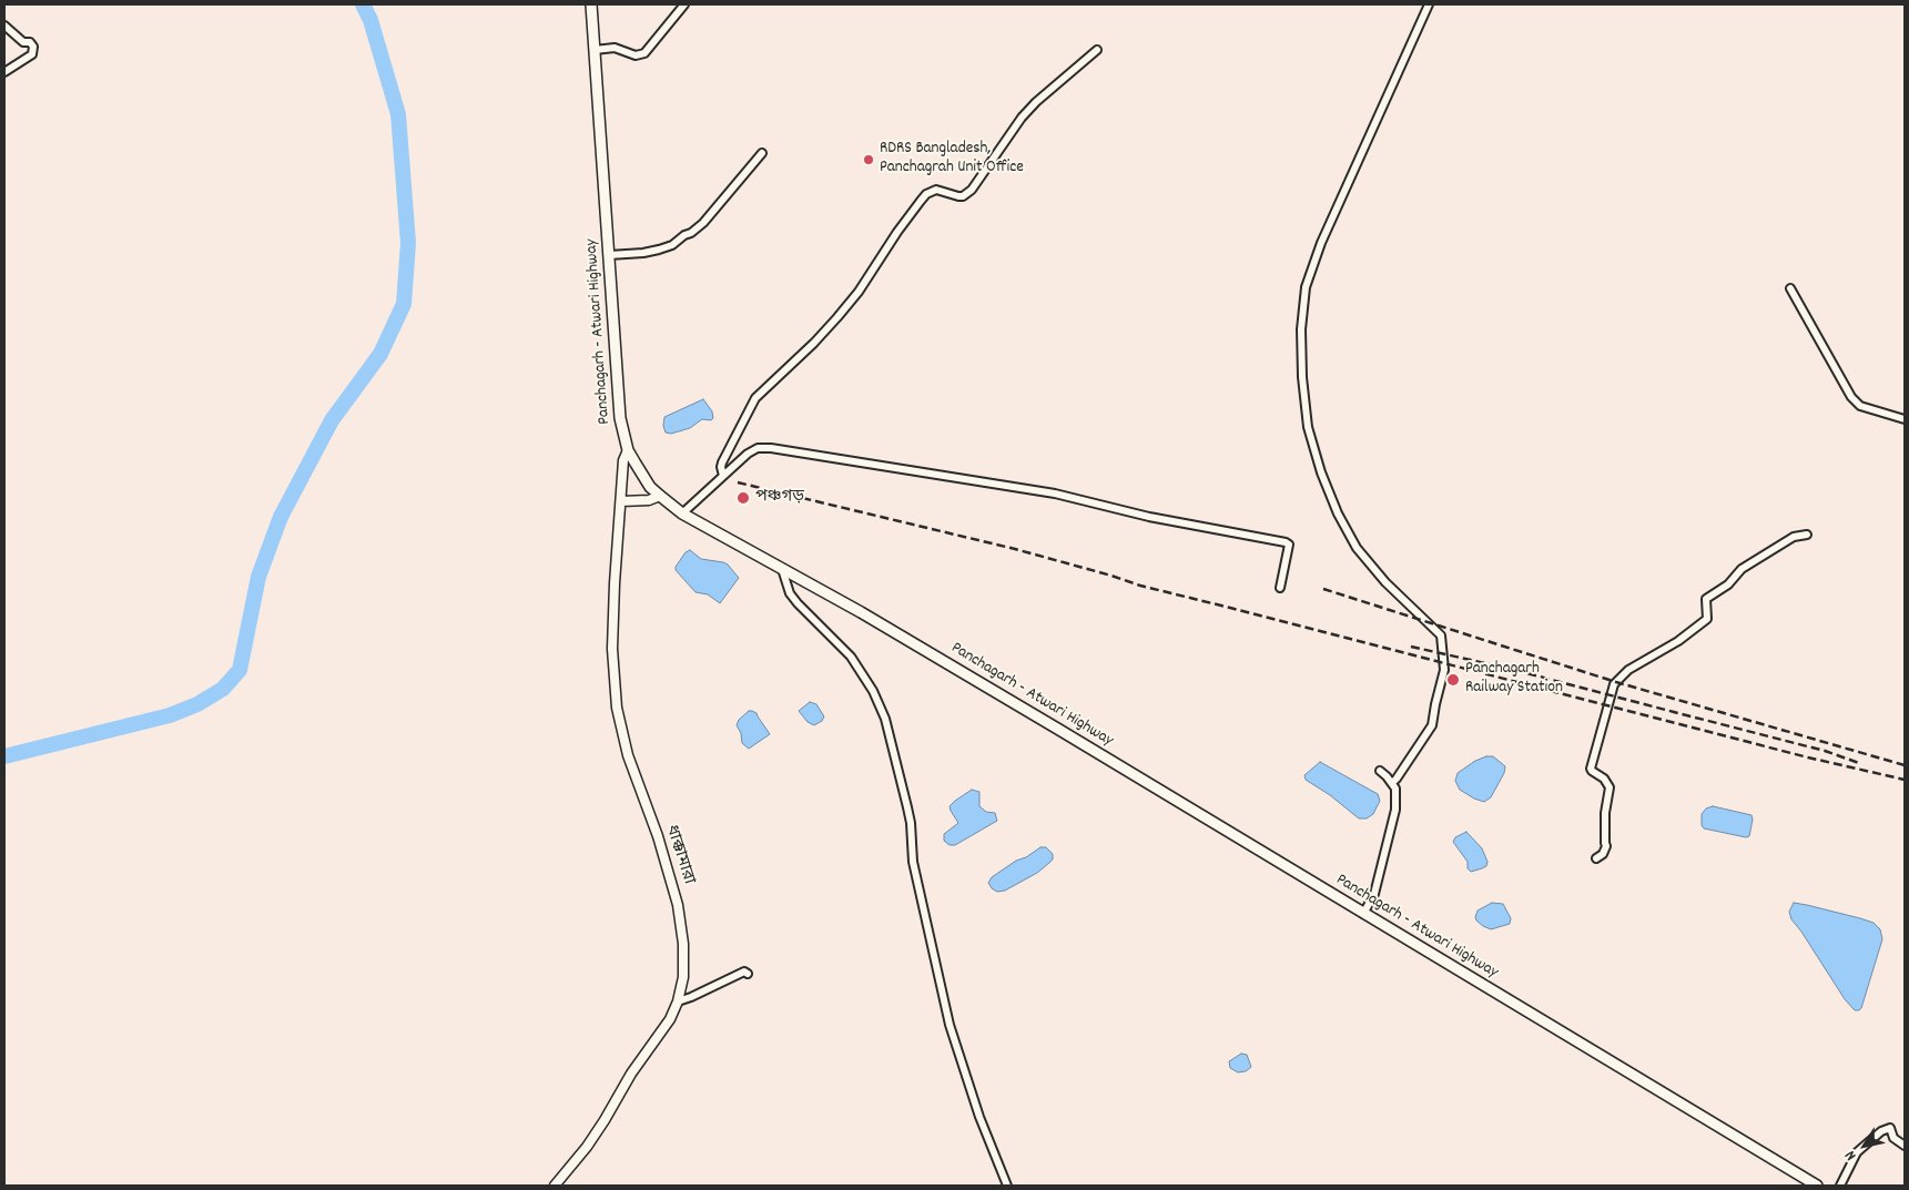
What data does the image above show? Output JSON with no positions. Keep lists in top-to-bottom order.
{
  "streets": {
    "main road": ["Panchagarh - Atwari Highway"],
    "street": ["ধাক্কামারা"]
  },
  "crossings": [
    ["Panchagarh - Atwari Highway", "ধাক্কামারা"]
  ],
  "places": ["RDRS Bangladesh, Panchagrah Unit Office", "পঞ্চগড়", "Panchagarh Railway Station"],
  "north": "bottom left"
}
